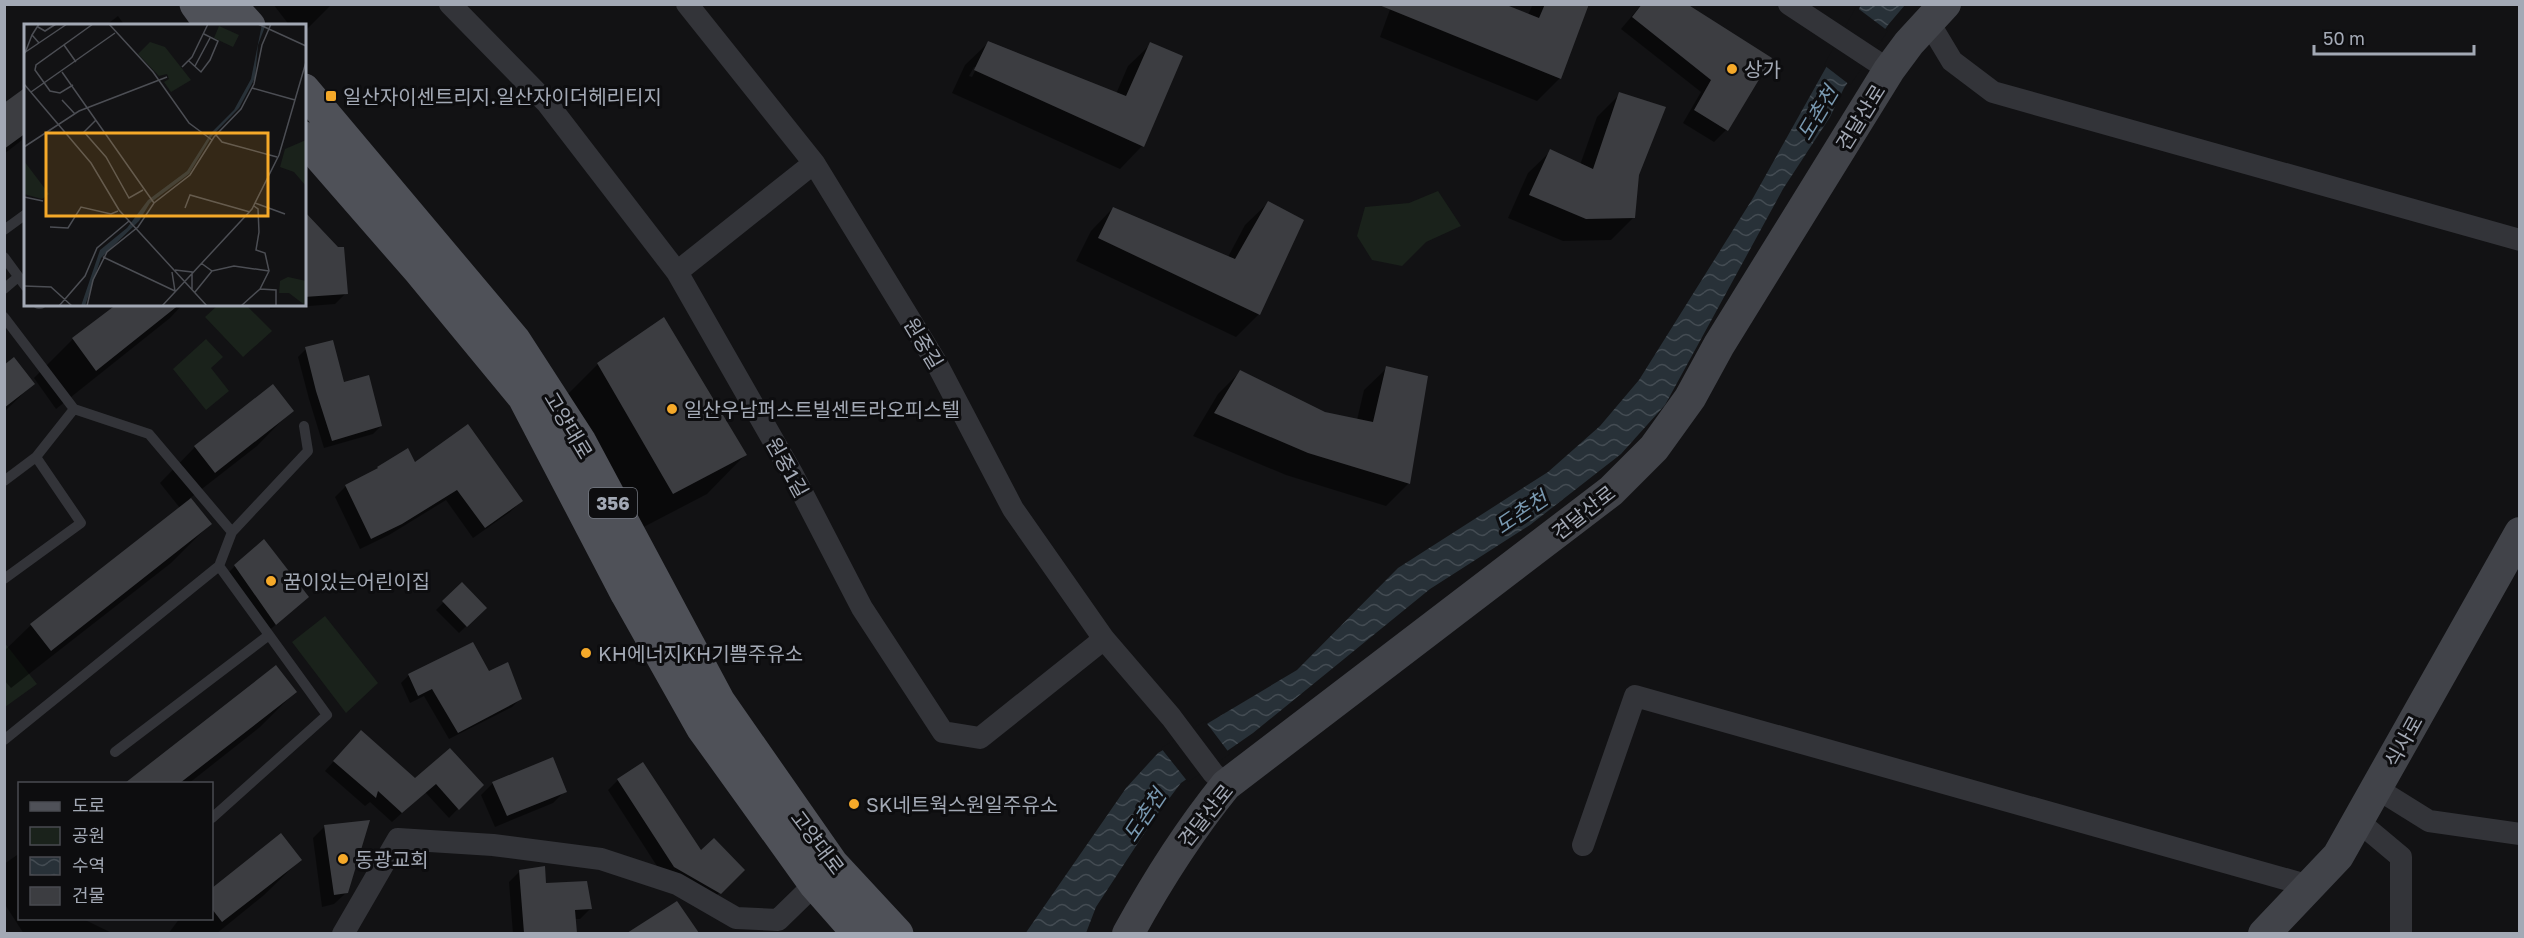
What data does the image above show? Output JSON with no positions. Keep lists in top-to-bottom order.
{
  "streets": {
    "main road": ["고양대로", "356"],
    "street": [
      "견달산로",
      "원중길",
      "원중1길",
      "식사로"
    ]
  },
  "crossings": [
    ["견달산로", "원중길"],
    ["원중길", "원중1길"]
  ],
  "water": ["도촌천"],
  "places": {
    "other": [
      "상가",
      "일산우남퍼스트빌센트라오피스텔",
      "꿈이있는어린이집",
      "KH에너지KH기쁨주유소",
      "SK네트웍스원일주유소",
      "동광교회"
    ],
    "transit": ["일산자이센트리지.일산자이더헤리티지"]
  },
  "legend": [
    "도로",
    "공원",
    "수역",
    "건물"
  ],
  "scale_bar": "50 m"
}
